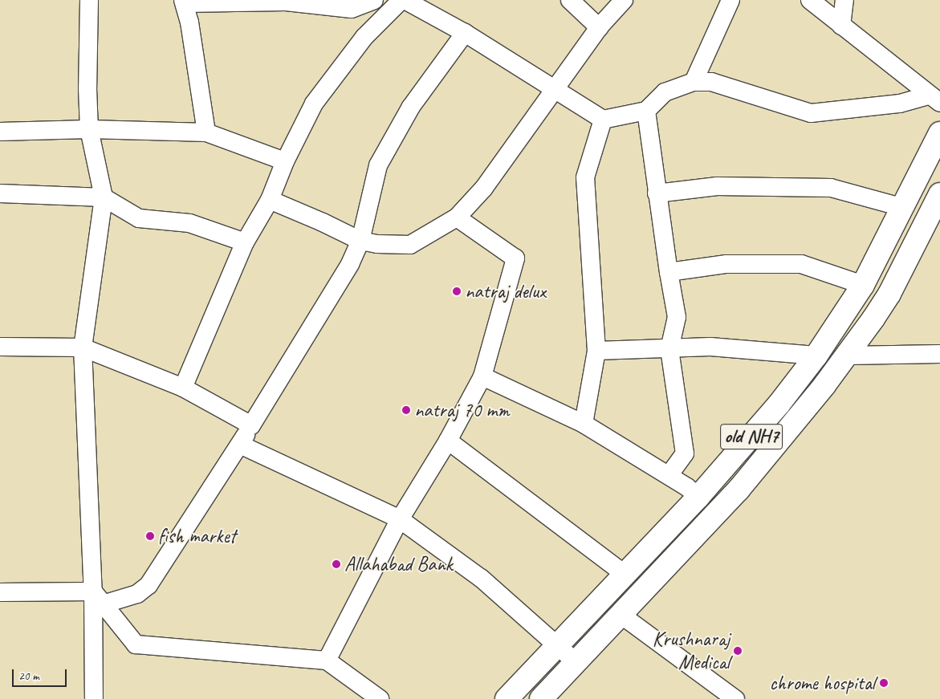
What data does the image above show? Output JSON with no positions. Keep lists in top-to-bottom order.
{
  "streets": {
    "main road": ["old NH7"]
  },
  "places": [
    "natraj delux",
    "natraj 70 mm",
    "fish market",
    "Allahabad Bank",
    "Krushnaraj Medical",
    "chrome hospital"
  ],
  "scale_bar": "20 m"
}
